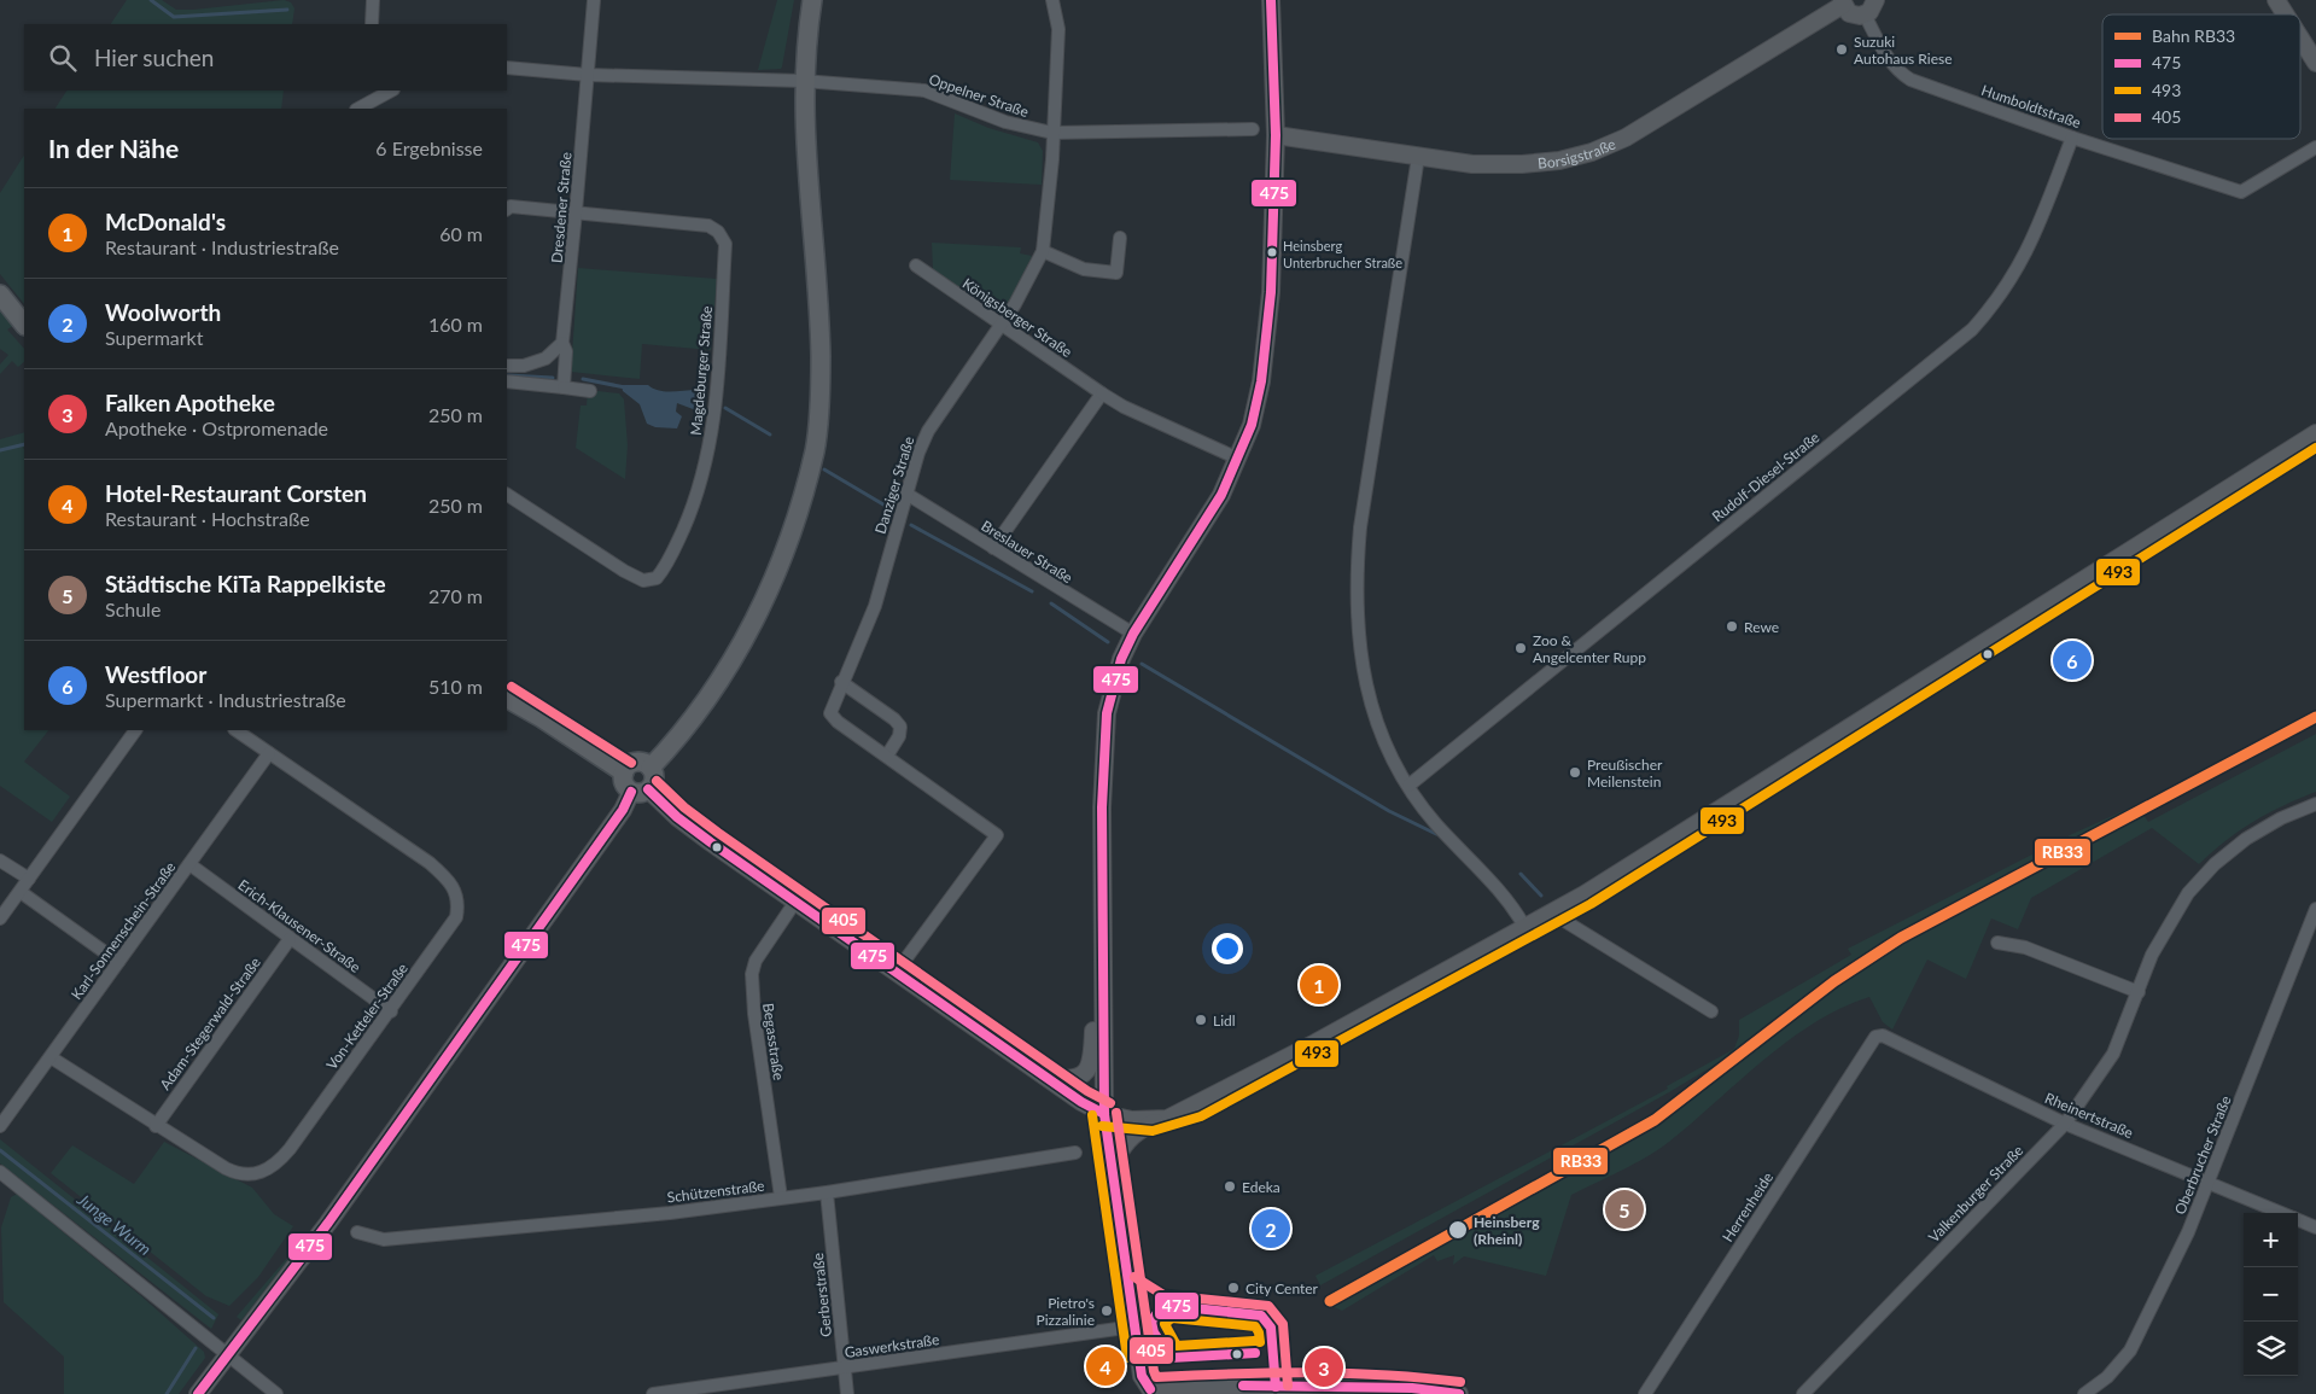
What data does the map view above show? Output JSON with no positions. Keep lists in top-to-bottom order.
{
  "streets": {
    "street": [
      "Oppelner Straße",
      "Humboldtstraße",
      "Borsigstraße",
      "Dresdener Straße",
      "Königsberger Straße",
      "Magdeburger Straße",
      "Rudolf-Diesel-Straße",
      "Danziger Straße",
      "Breslauer Straße",
      "Erich-Klausener-Straße",
      "Karl-Sonnenschein-Straße",
      "Von-Ketteler-Straße",
      "Adam-Stegerwald-Straße",
      "Begasstraße",
      "Rheinertstraße",
      "Oberbrucher Straße",
      "Schützenstraße",
      "Valkenburger Straße",
      "Herrenheide",
      "Gerberstraße",
      "Gaswerkstraße"
    ]
  },
  "crossings": [
    ["Oppelner Straße", "Danziger Straße"],
    ["Humboldtstraße", "Borsigstraße"],
    ["Humboldtstraße", "Rudolf-Diesel-Straße"],
    ["Dresdener Straße", "Magdeburger Straße"],
    ["Königsberger Straße", "Danziger Straße"],
    ["Danziger Straße", "Breslauer Straße"],
    ["Erich-Klausener-Straße", "Karl-Sonnenschein-Straße"],
    ["Erich-Klausener-Straße", "Von-Ketteler-Straße"],
    ["Erich-Klausener-Straße", "Adam-Stegerwald-Straße"],
    ["Karl-Sonnenschein-Straße", "Von-Ketteler-Straße"],
    ["Von-Ketteler-Straße", "Adam-Stegerwald-Straße"],
    ["Begasstraße", "Schützenstraße"],
    ["Rheinertstraße", "Oberbrucher Straße"],
    ["Rheinertstraße", "Valkenburger Straße"],
    ["Rheinertstraße", "Herrenheide"],
    ["Schützenstraße", "Gerberstraße"],
    ["Gerberstraße", "Gaswerkstraße"]
  ],
  "water": ["Junge Wurm"],
  "places": [
    "Suzuki Autohaus Riese",
    "Heinsberg Unterbrucher Straße",
    "Rewe",
    "Zoo & Angelcenter Rupp",
    "Preußischer Meilenstein",
    "Lidl",
    "Edeka",
    "Heinsberg (Rheinl)",
    "City Center",
    "Pietro's Pizzalinie"
  ],
  "lines": [
    "transit line 475",
    "transit line 493",
    "transit line 405",
    "rail line RB33"
  ],
  "legend": [
    "Bahn RB33",
    "475",
    "493",
    "405"
  ],
  "page": {
    "search": "Hier suchen",
    "heading": ["In der Nähe", "6 Ergebnisse"],
    "list": [
      {
        "mark": "1",
        "name": "McDonald's",
        "note": "Restaurant · Industriestraße",
        "value": "60 m"
      },
      {
        "mark": "2",
        "name": "Woolworth",
        "note": "Supermarkt",
        "value": "160 m"
      },
      {
        "mark": "3",
        "name": "Falken Apotheke",
        "note": "Apotheke · Ostpromenade",
        "value": "250 m"
      },
      {
        "mark": "4",
        "name": "Hotel-Restaurant Corsten",
        "note": "Restaurant · Hochstraße",
        "value": "250 m"
      },
      {
        "mark": "5",
        "name": "Städtische KiTa Rappelkiste",
        "note": "Schule",
        "value": "270 m"
      },
      {
        "mark": "6",
        "name": "Westfloor",
        "note": "Supermarkt · Industriestraße",
        "value": "510 m"
      }
    ],
    "pins": [
      "6",
      "1",
      "5",
      "2",
      "4",
      "3"
    ],
    "map_buttons": ["+", "−"]
  }
}
